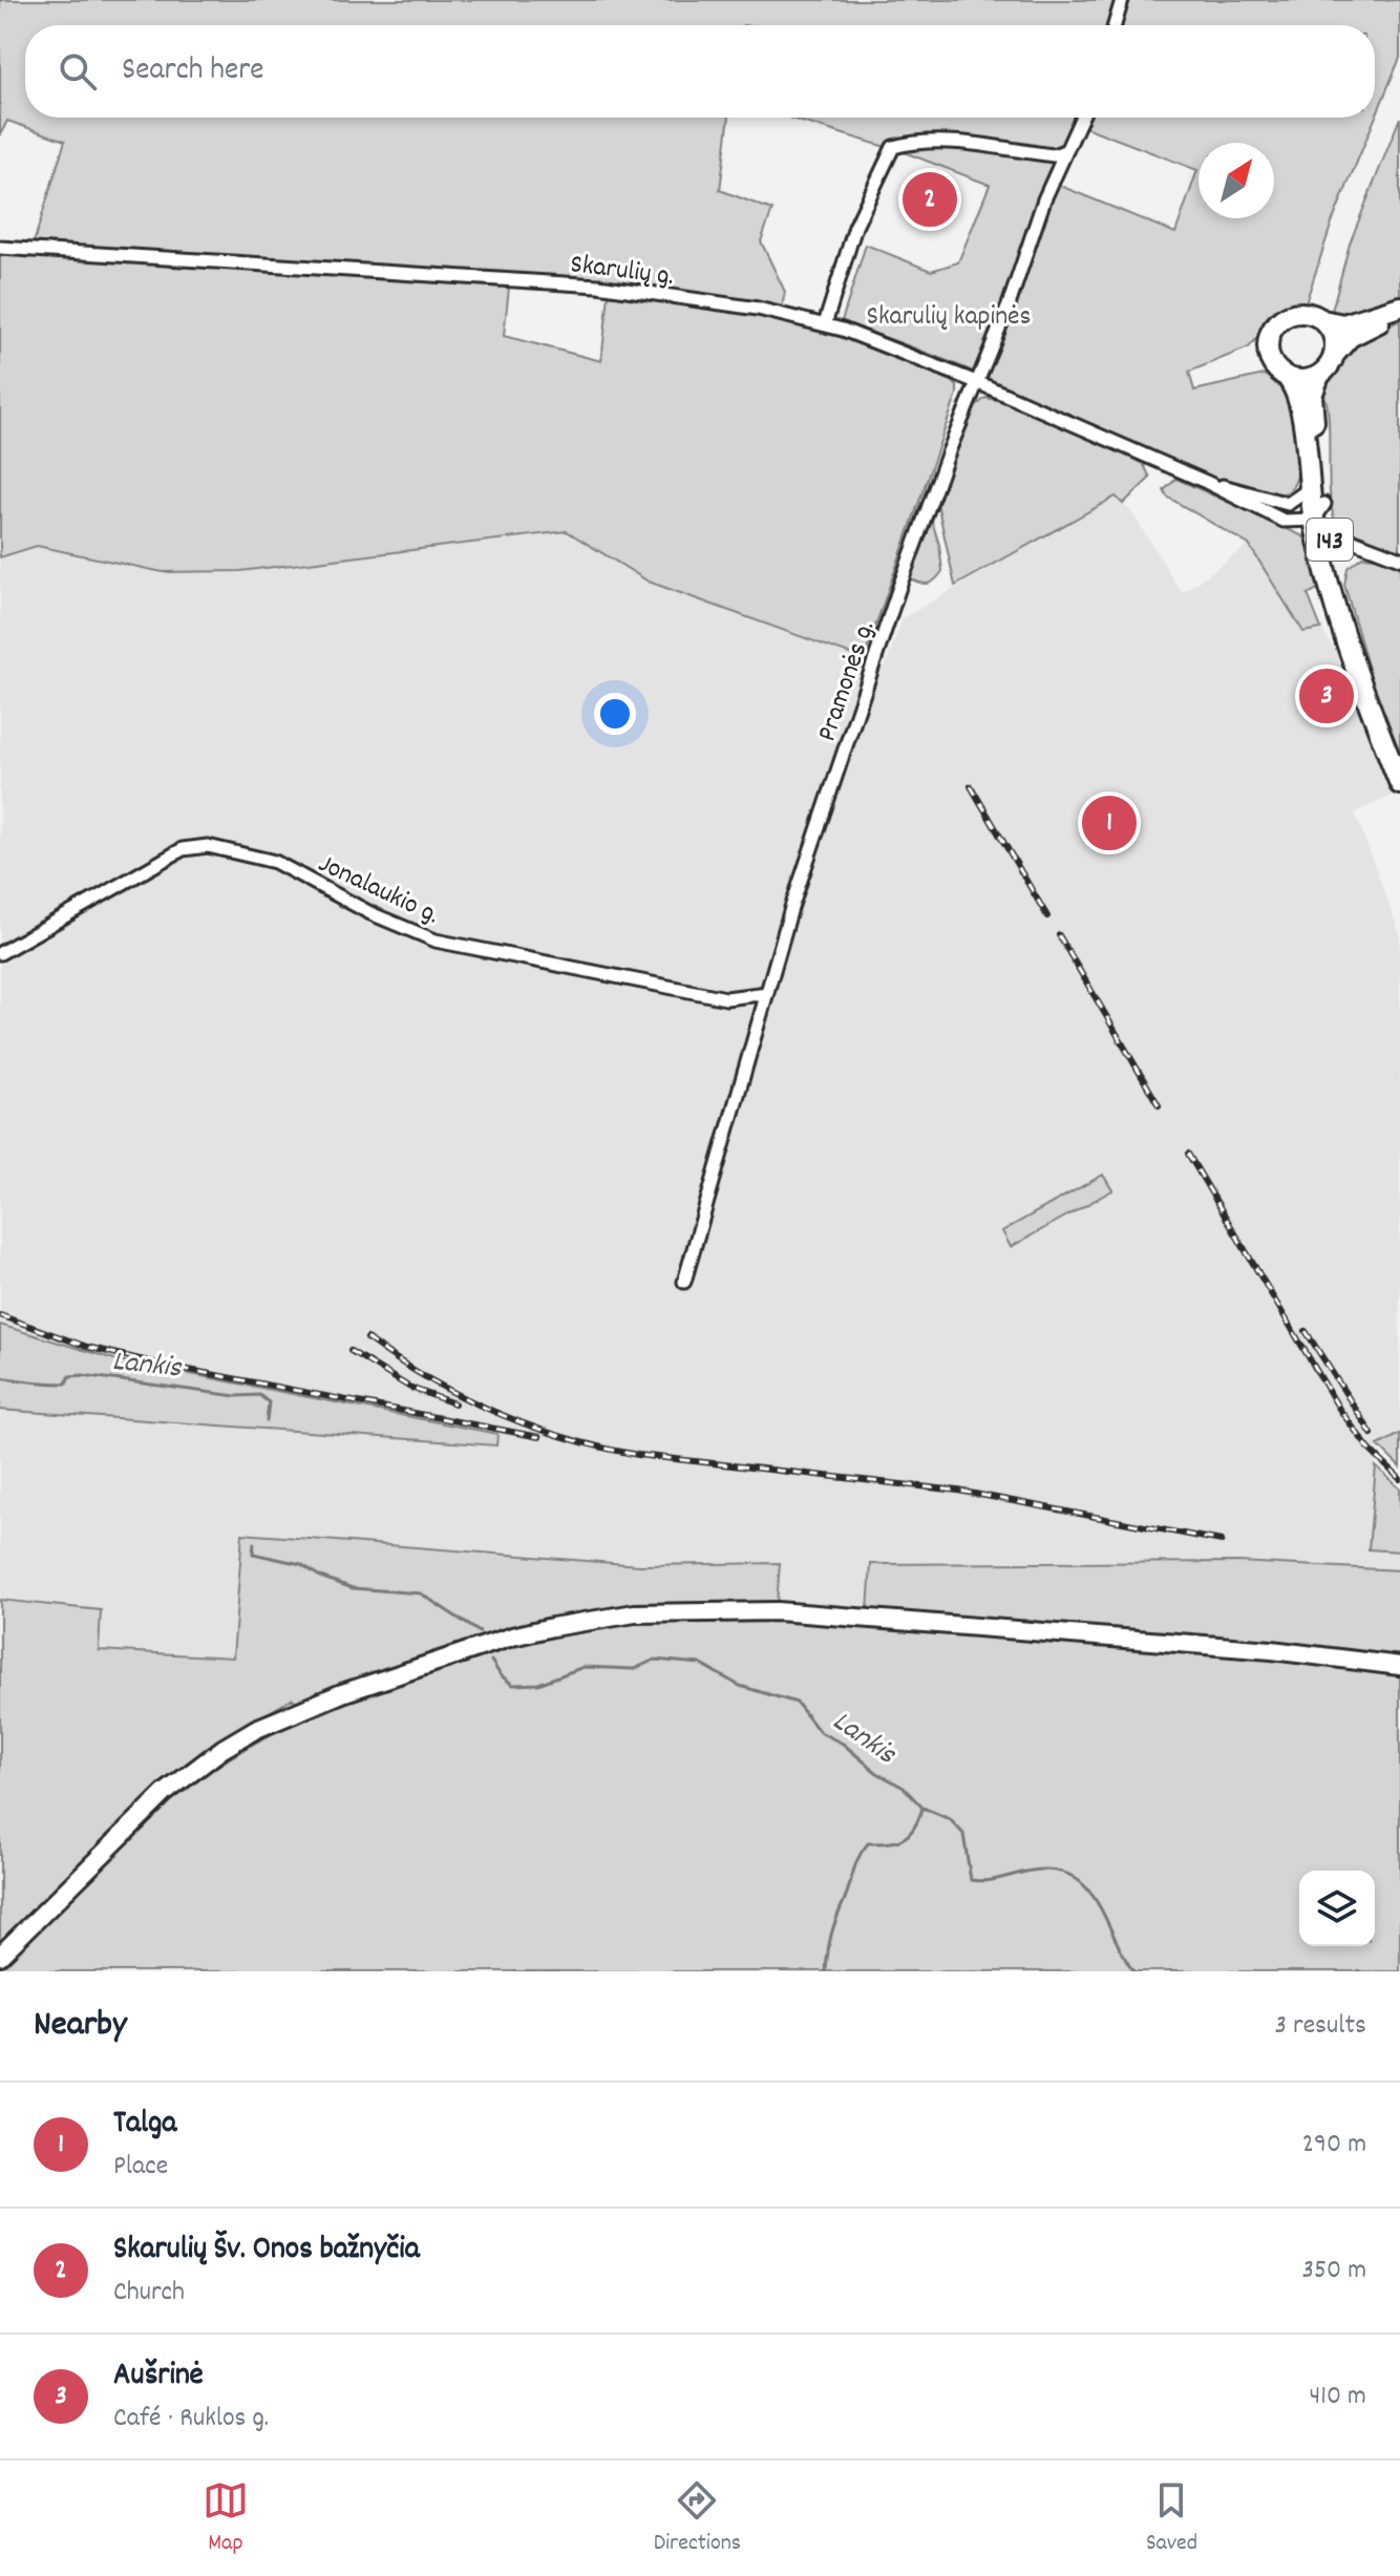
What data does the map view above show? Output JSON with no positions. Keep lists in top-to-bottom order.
{
  "streets": {
    "main road": ["143"],
    "street": ["Skarulių g.", "Pramonės g.", "Jonalaukio g."]
  },
  "crossings": [
    ["Skarulių g.", "143"],
    ["Skarulių g.", "Pramonės g."],
    ["Pramonės g.", "Jonalaukio g."]
  ],
  "water": ["Lankis"],
  "parks": ["Skarulių kapinės"],
  "north": "top right",
  "page": {
    "search": "Search here",
    "pins": ["2", "3", "1"],
    "heading": ["Nearby", "3 results"],
    "list": [
      {
        "mark": "1",
        "name": "Talga",
        "note": "Place",
        "value": "290 m"
      },
      {
        "mark": "2",
        "name": "Skarulių Šv. Onos bažnyčia",
        "note": "Church",
        "value": "350 m"
      },
      {
        "mark": "3",
        "name": "Aušrinė",
        "note": "Café · Ruklos g.",
        "value": "410 m"
      }
    ],
    "nav": ["Map", "Directions", "Saved"]
  }
}
